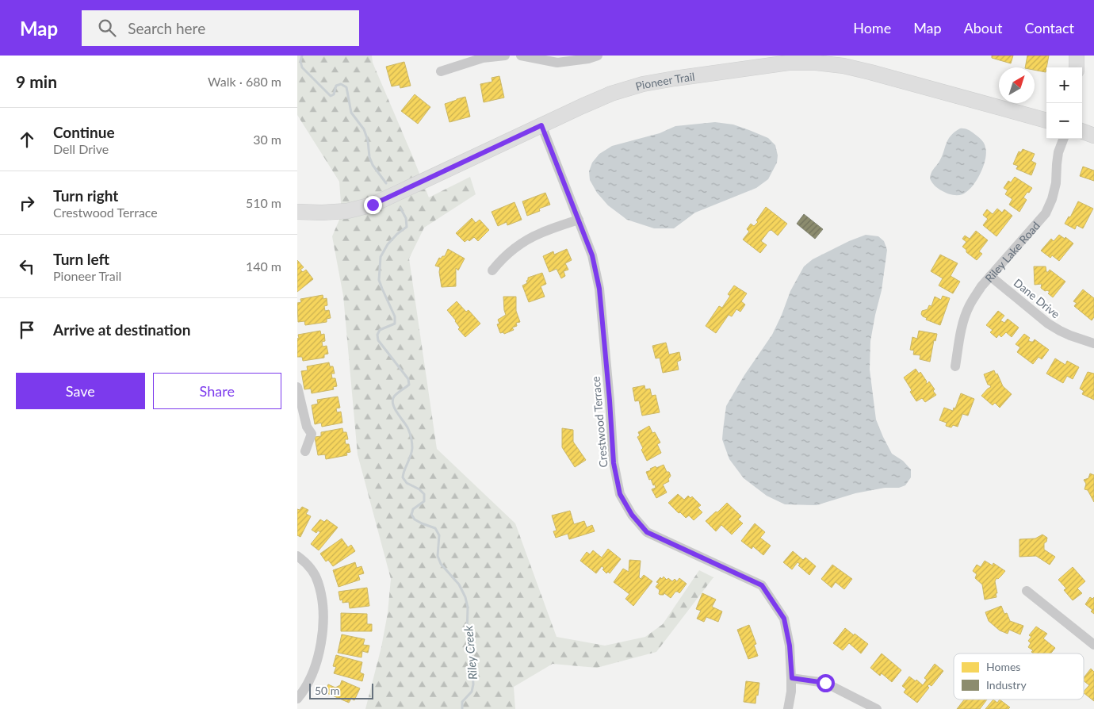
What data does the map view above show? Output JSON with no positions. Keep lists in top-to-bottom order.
{
  "streets": {
    "main road": ["Pioneer Trail"],
    "street": ["Riley Lake Road", "Dane Drive", "Crestwood Terrace"]
  },
  "crossings": [
    ["Pioneer Trail", "Crestwood Terrace"],
    ["Riley Lake Road", "Dane Drive"]
  ],
  "water": ["Riley Creek"],
  "legend": ["Homes", "Industry"],
  "scale_bar": "50 m",
  "north": "top right",
  "page": {
    "header": "Map",
    "search": "Search here",
    "nav": [
      "Home",
      "Map",
      "About",
      "Contact"
    ],
    "heading": ["9 min", "Walk · 680 m"],
    "map_buttons": ["+", "−"],
    "list": [
      ["Continue", "Dell Drive", "30 m"],
      ["Turn right", "Crestwood Terrace", "510 m"],
      ["Turn left", "Pioneer Trail", "140 m"],
      "Arrive at destination"
    ],
    "buttons": ["Save", "Share"],
    "scale": "50 m"
  }
}
